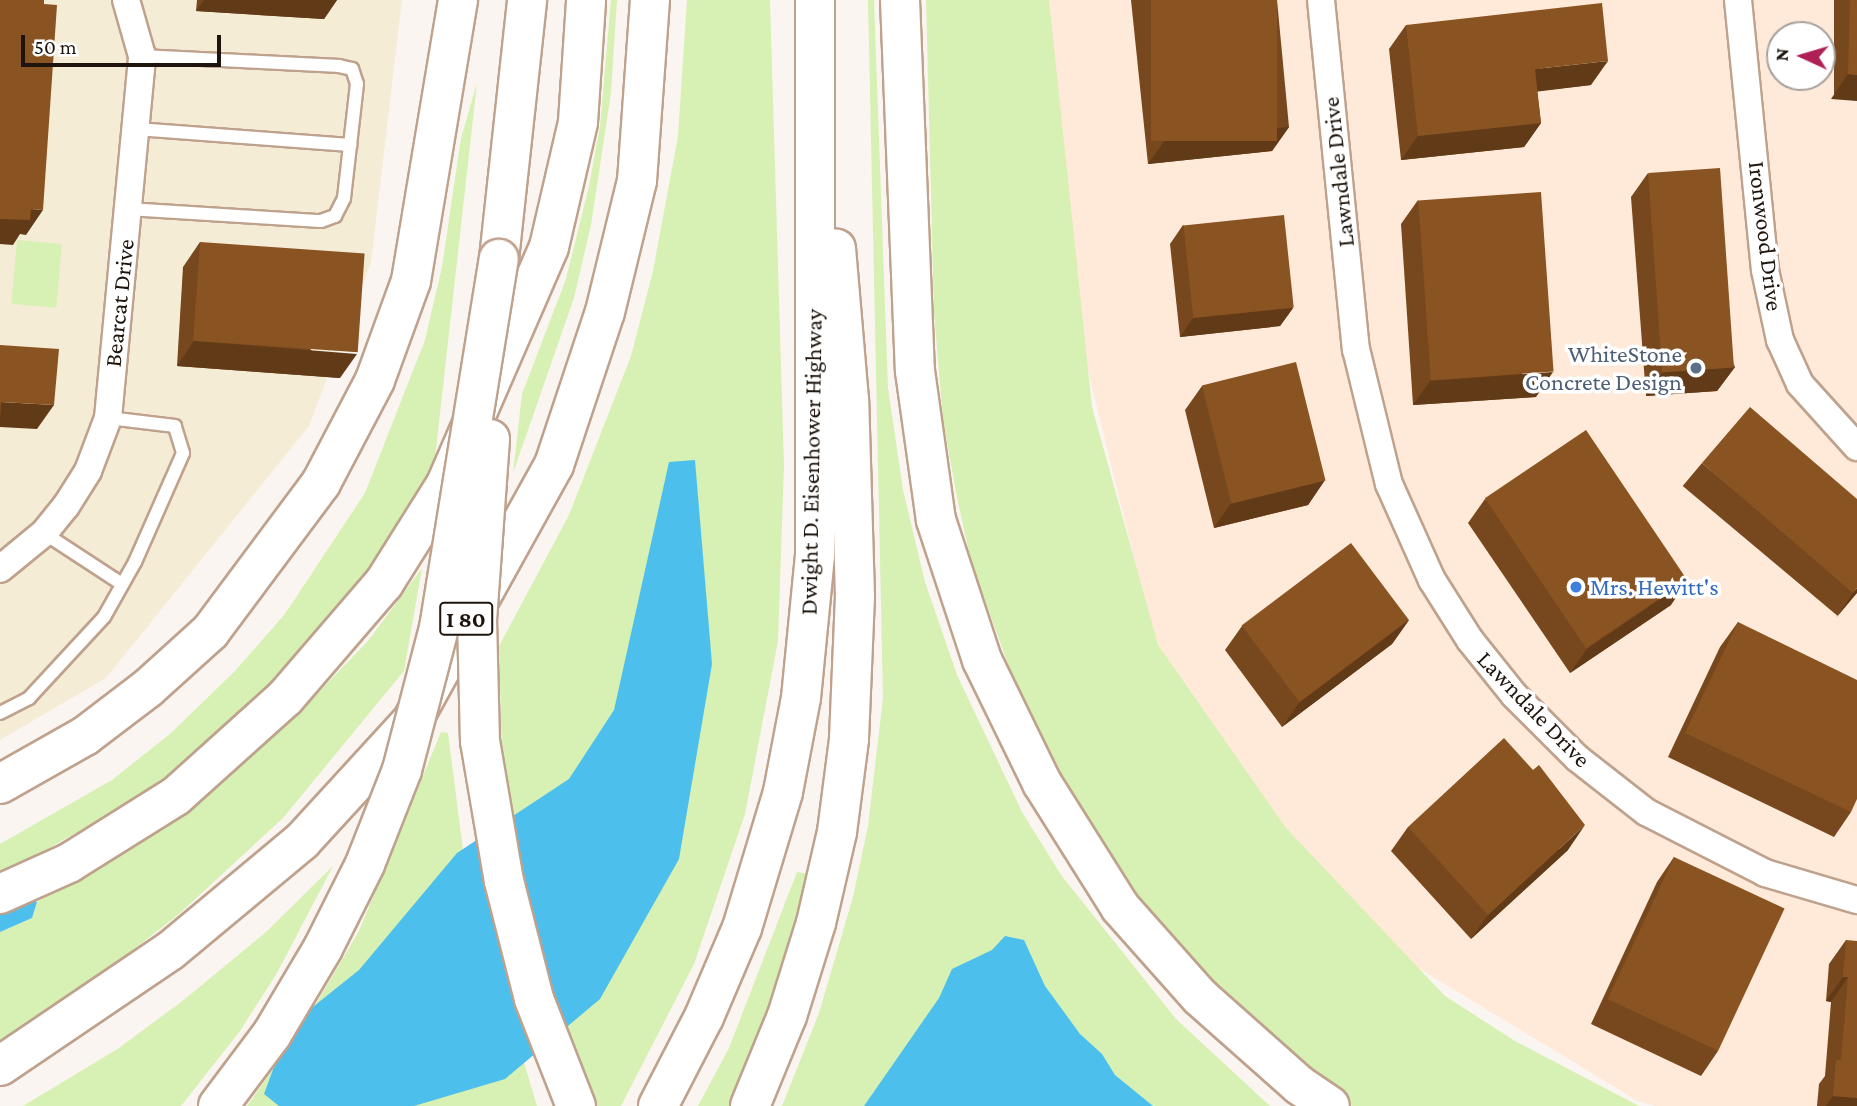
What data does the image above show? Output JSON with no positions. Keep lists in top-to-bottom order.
{
  "streets": {
    "highway": ["Dwight D. Eisenhower Highway", "I 80"],
    "street": ["Lawndale Drive", "Ironwood Drive", "Bearcat Drive"]
  },
  "places": ["WhiteStone Concrete Design", "Mrs. Hewitt's"],
  "scale_bar": "50 m",
  "north": "left"
}
